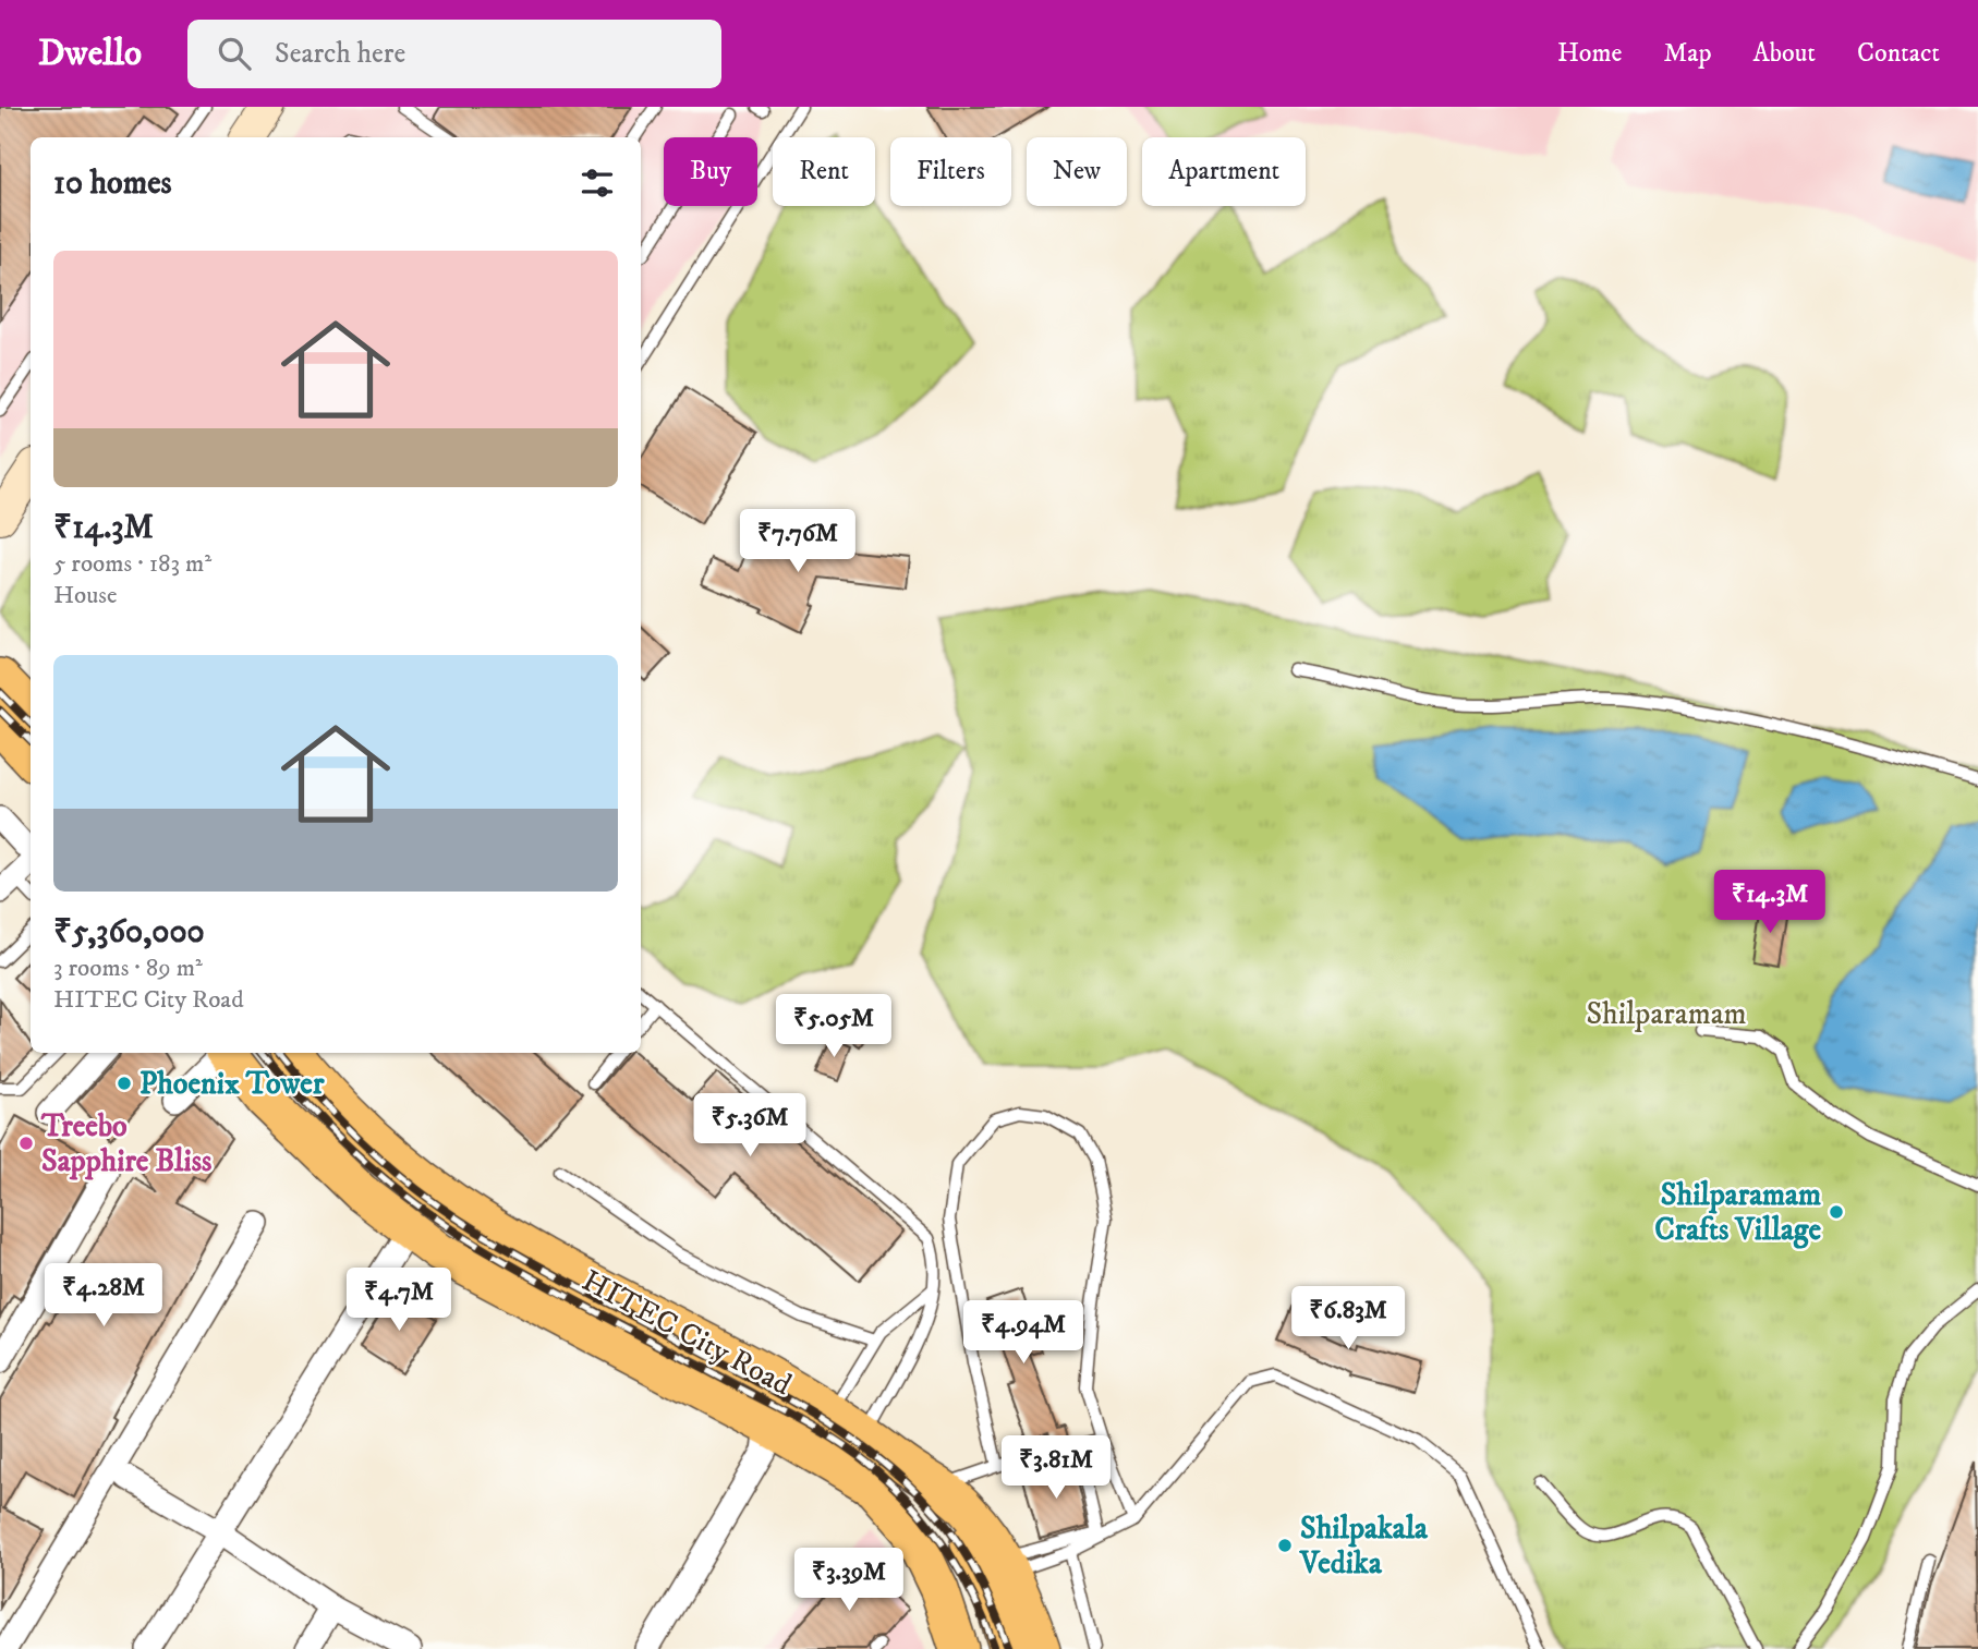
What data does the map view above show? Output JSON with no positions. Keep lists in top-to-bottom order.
{
  "streets": {
    "main road": ["HITEC City Road"]
  },
  "parks": ["Shilparamam"],
  "places": [
    "Phoenix Tower",
    "Treebo Sapphire Bliss",
    "Shilparamam Crafts Village",
    "Shilpakala Vedika"
  ],
  "page": {
    "header": "Dwello",
    "search": "Search here",
    "nav": [
      "Home",
      "Map",
      "About",
      "Contact"
    ],
    "chip": [
      "Buy",
      "Rent",
      "Filters",
      "New",
      "Apartment"
    ],
    "heading": "10 homes",
    "list": [
      {
        "name": "₹14.3M",
        "note": "5 rooms · 183 m² · House"
      },
      {
        "name": "₹5,360,000",
        "note": "3 rooms · 89 m² · HITEC City Road"
      }
    ],
    "price": [
      "₹7.76M",
      "₹14.3M",
      "₹5.05M",
      "₹5.36M",
      "₹4.28M",
      "₹4.7M",
      "₹6.83M",
      "₹4.94M",
      "₹3.81M",
      "₹3.39M"
    ]
  }
}
